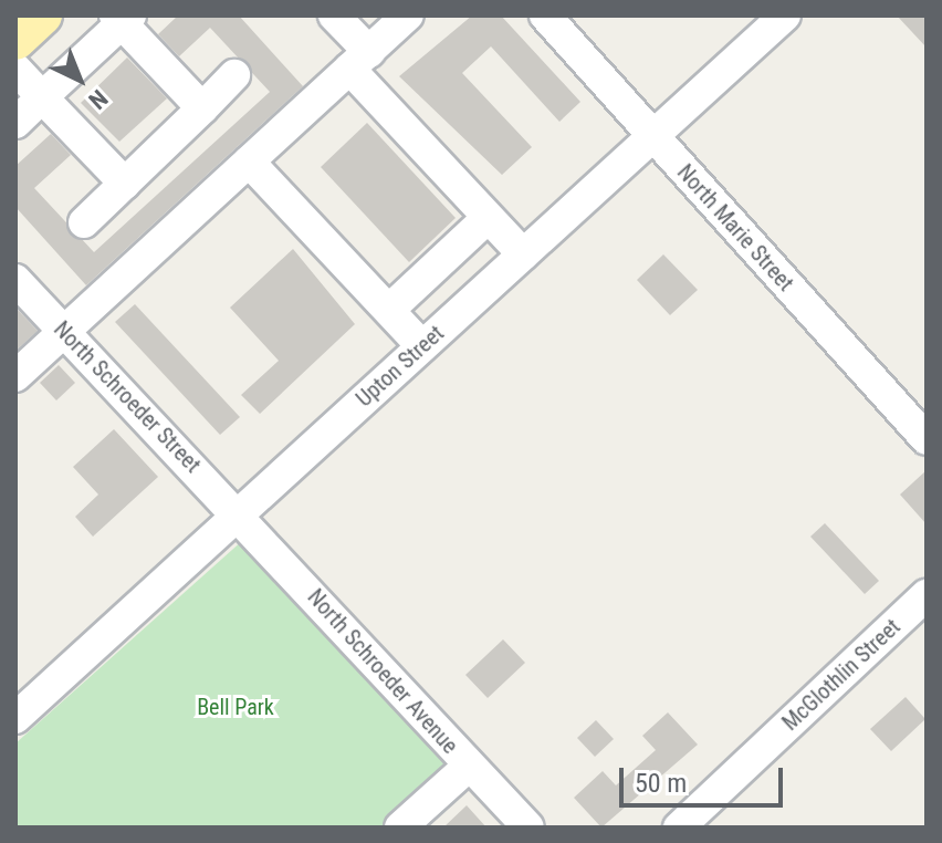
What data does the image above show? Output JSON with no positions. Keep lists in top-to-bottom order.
{
  "streets": {
    "street": [
      "North Marie Street",
      "Upton Street",
      "North Schroeder Street",
      "North Schroeder Avenue",
      "McGlothlin Street"
    ]
  },
  "crossings": [
    ["North Marie Street", "Upton Street"],
    ["Upton Street", "North Schroeder Street"],
    ["Upton Street", "North Schroeder Avenue"],
    ["North Schroeder Street", "North Schroeder Avenue"]
  ],
  "parks": ["Bell Park"],
  "scale_bar": "50 m",
  "north": "bottom right"
}
